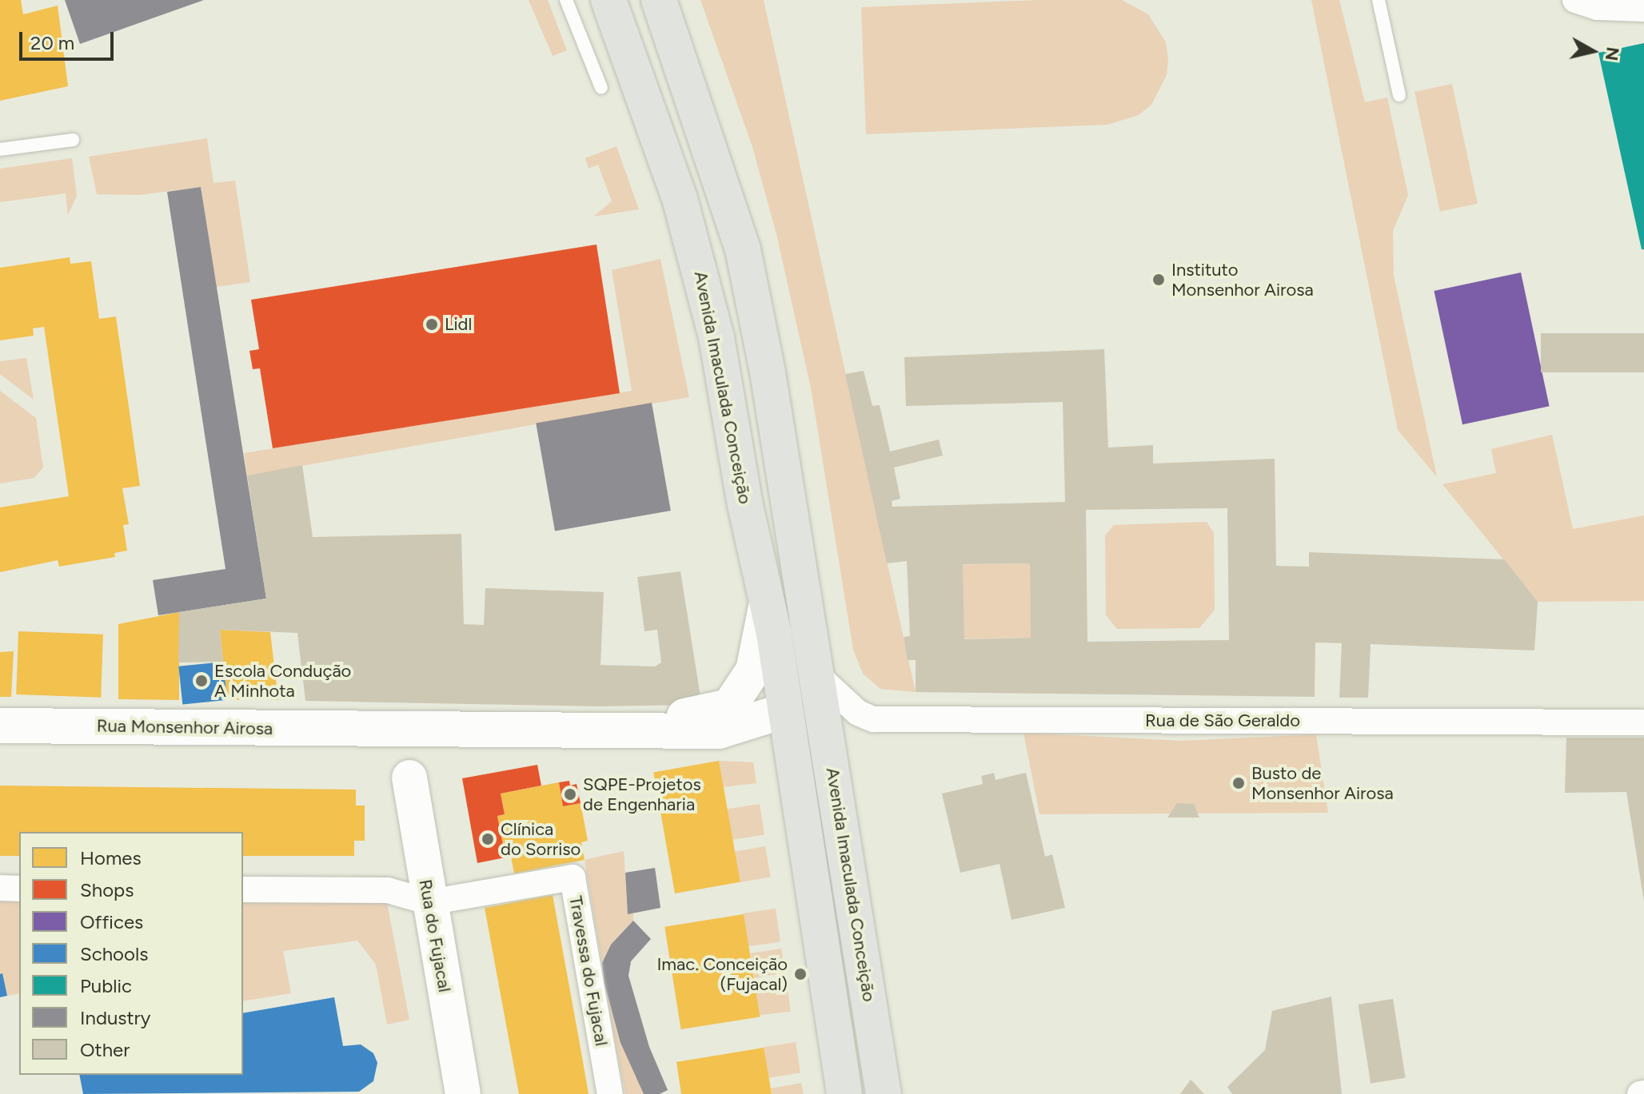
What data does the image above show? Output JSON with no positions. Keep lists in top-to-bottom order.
{
  "streets": {
    "main road": ["Avenida Imaculada Conceição", "Rua Monsenhor Airosa", "Rua do Fujacal"],
    "street": ["Rua de São Geraldo", "Travessa do Fujacal"]
  },
  "crossings": [
    ["Avenida Imaculada Conceição", "Rua de São Geraldo"],
    ["Rua do Fujacal", "Travessa do Fujacal"]
  ],
  "places": [
    "Instituto Monsenhor Airosa",
    "Lidl",
    "Escola Condução A Minhota",
    "Busto de Monsenhor Airosa",
    "SQPE-Projetos de Engenharia",
    "Clínica do Sorriso",
    "Imac. Conceição (Fujacal)"
  ],
  "legend": [
    "Homes",
    "Shops",
    "Offices",
    "Schools",
    "Public",
    "Industry",
    "Other"
  ],
  "scale_bar": "20 m",
  "north": "right"
}
